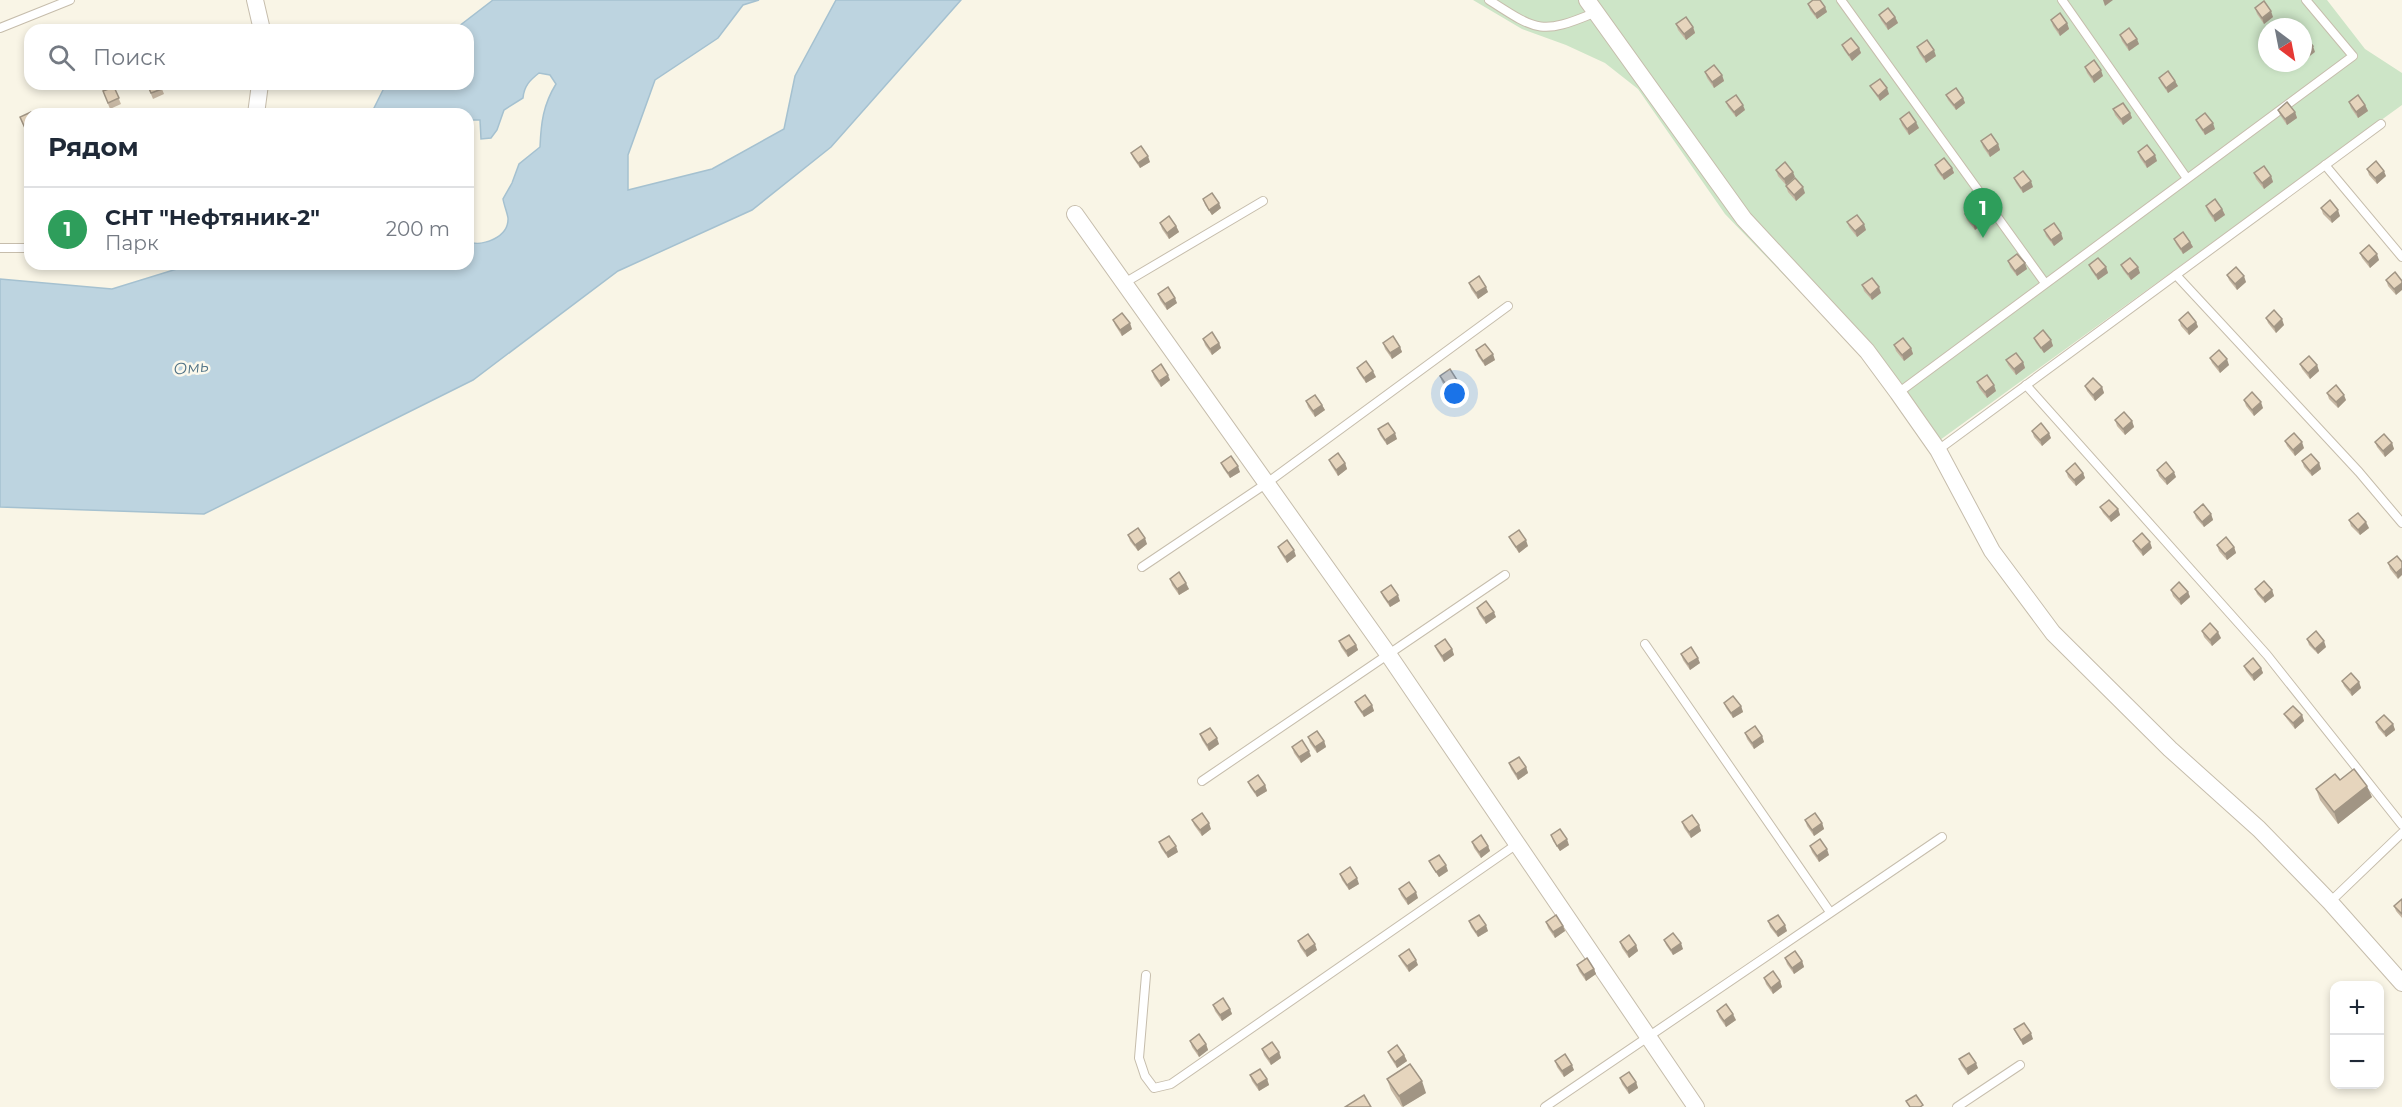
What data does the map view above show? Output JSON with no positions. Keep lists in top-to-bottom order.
{
  "water": ["Омь"],
  "north": "bottom right",
  "page": {
    "search": "Поиск",
    "heading": "Рядом",
    "list": [
      {
        "mark": "1",
        "name": "СНТ \"Нефтяник-2\"",
        "note": "Парк",
        "value": "200 m"
      }
    ],
    "pins": "1",
    "map_buttons": ["+", "−"]
  }
}
